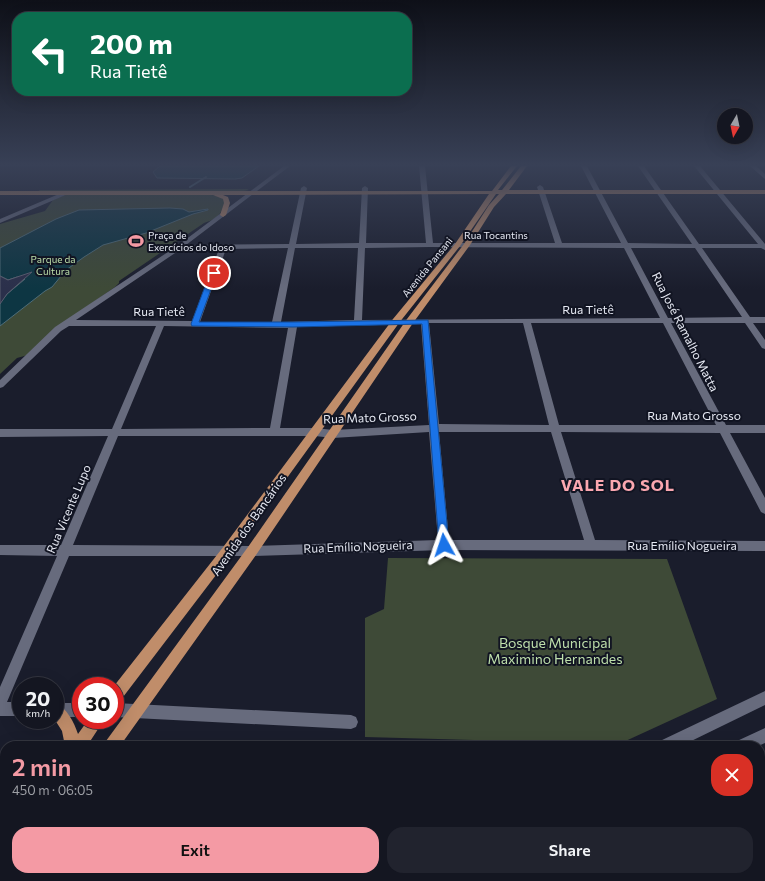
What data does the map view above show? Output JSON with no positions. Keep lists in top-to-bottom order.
{
  "streets": {
    "main road": ["Avenida Pansani", "Avenida dos Bancários"],
    "street": [
      "Rua Tocantins",
      "Rua Tietê",
      "Rua José Ramalho Matta",
      "Rua Mato Grosso",
      "Rua Vicente Lupo",
      "Rua Emílio Nogueira"
    ]
  },
  "crossings": [
    ["Rua Tocantins", "Avenida Pansani"],
    ["Rua Tocantins", "Rua José Ramalho Matta"],
    ["Avenida Pansani", "Rua Tietê"],
    ["Avenida Pansani", "Avenida dos Bancários"],
    ["Rua Tietê", "Rua José Ramalho Matta"],
    ["Rua Tietê", "Rua Vicente Lupo"],
    ["Rua Tietê", "Avenida dos Bancários"],
    ["Rua José Ramalho Matta", "Rua Mato Grosso"],
    ["Rua Mato Grosso", "Rua Vicente Lupo"],
    ["Rua Mato Grosso", "Avenida dos Bancários"],
    ["Rua Vicente Lupo", "Rua Emílio Nogueira"],
    ["Avenida dos Bancários", "Rua Emílio Nogueira"]
  ],
  "districts": ["VALE DO SOL"],
  "parks": ["Parque da Cultura", "Bosque Municipal Maximino Hernandes"],
  "places": {
    "sports": ["Praça de Exercícios do Idoso"]
  },
  "north": "bottom",
  "page": {
    "turn": ["200 m", "Rua Tietê"],
    "speed": "20 km/h",
    "limit": "30",
    "heading": ["2 min", "450 m · 06:05"],
    "buttons": ["Exit", "Share"]
  }
}
